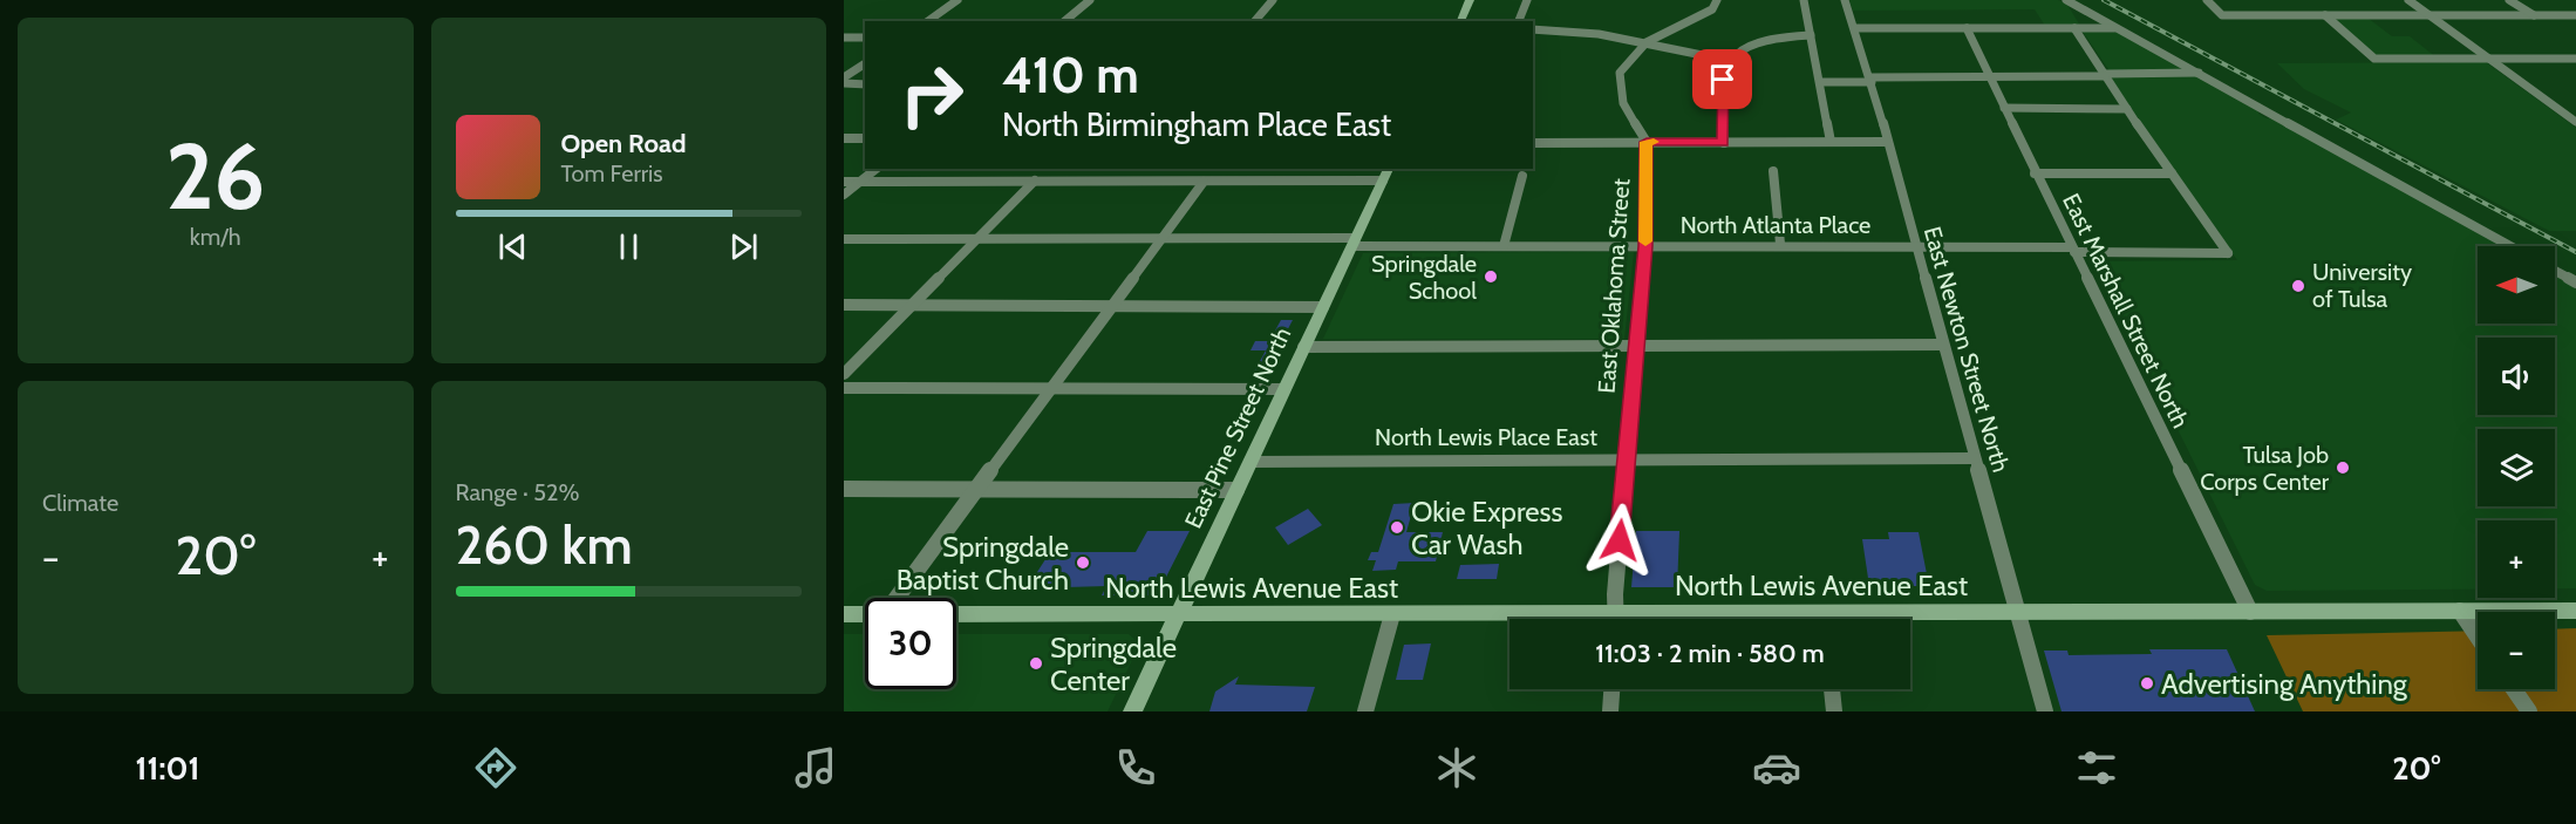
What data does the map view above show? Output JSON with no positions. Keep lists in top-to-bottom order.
{
  "streets": {
    "main road": ["East Pine Street North", "North Lewis Avenue East"],
    "street": [
      "North Atlanta Place",
      "East Oklahoma Street",
      "East Marshall Street North",
      "East Newton Street North",
      "North Lewis Place East"
    ]
  },
  "crossings": [
    ["North Atlanta Place", "East Oklahoma Street"],
    ["North Atlanta Place", "East Marshall Street North"],
    ["North Atlanta Place", "East Newton Street North"],
    ["North Atlanta Place", "East Pine Street North"],
    ["East Oklahoma Street", "North Lewis Place East"],
    ["East Marshall Street North", "North Lewis Avenue East"],
    ["East Newton Street North", "North Lewis Place East"],
    ["East Newton Street North", "North Lewis Avenue East"],
    ["East Pine Street North", "North Lewis Place East"],
    ["East Pine Street North", "North Lewis Avenue East"]
  ],
  "places": [
    "Springdale School",
    "University of Tulsa",
    "Tulsa Job Corps Center",
    "Okie Express Car Wash",
    "Springdale Baptist Church",
    "Springdale Center",
    "Advertising Anything"
  ],
  "north": "left",
  "page": {
    "tile": [
      ["26", "km/h"],
      "Climate",
      ["Range · 52%", "260 km"]
    ],
    "turn": ["410 m", "North Birmingham Place East"],
    "song": ["Open Road", "Tom Ferris"],
    "map_buttons": ["+", "−"],
    "heat": ["−", "20°", "+"],
    "limit": "30",
    "trip": "11:03 · 2 min · 580 m",
    "tabs": ["11:01", "20°"]
  }
}
